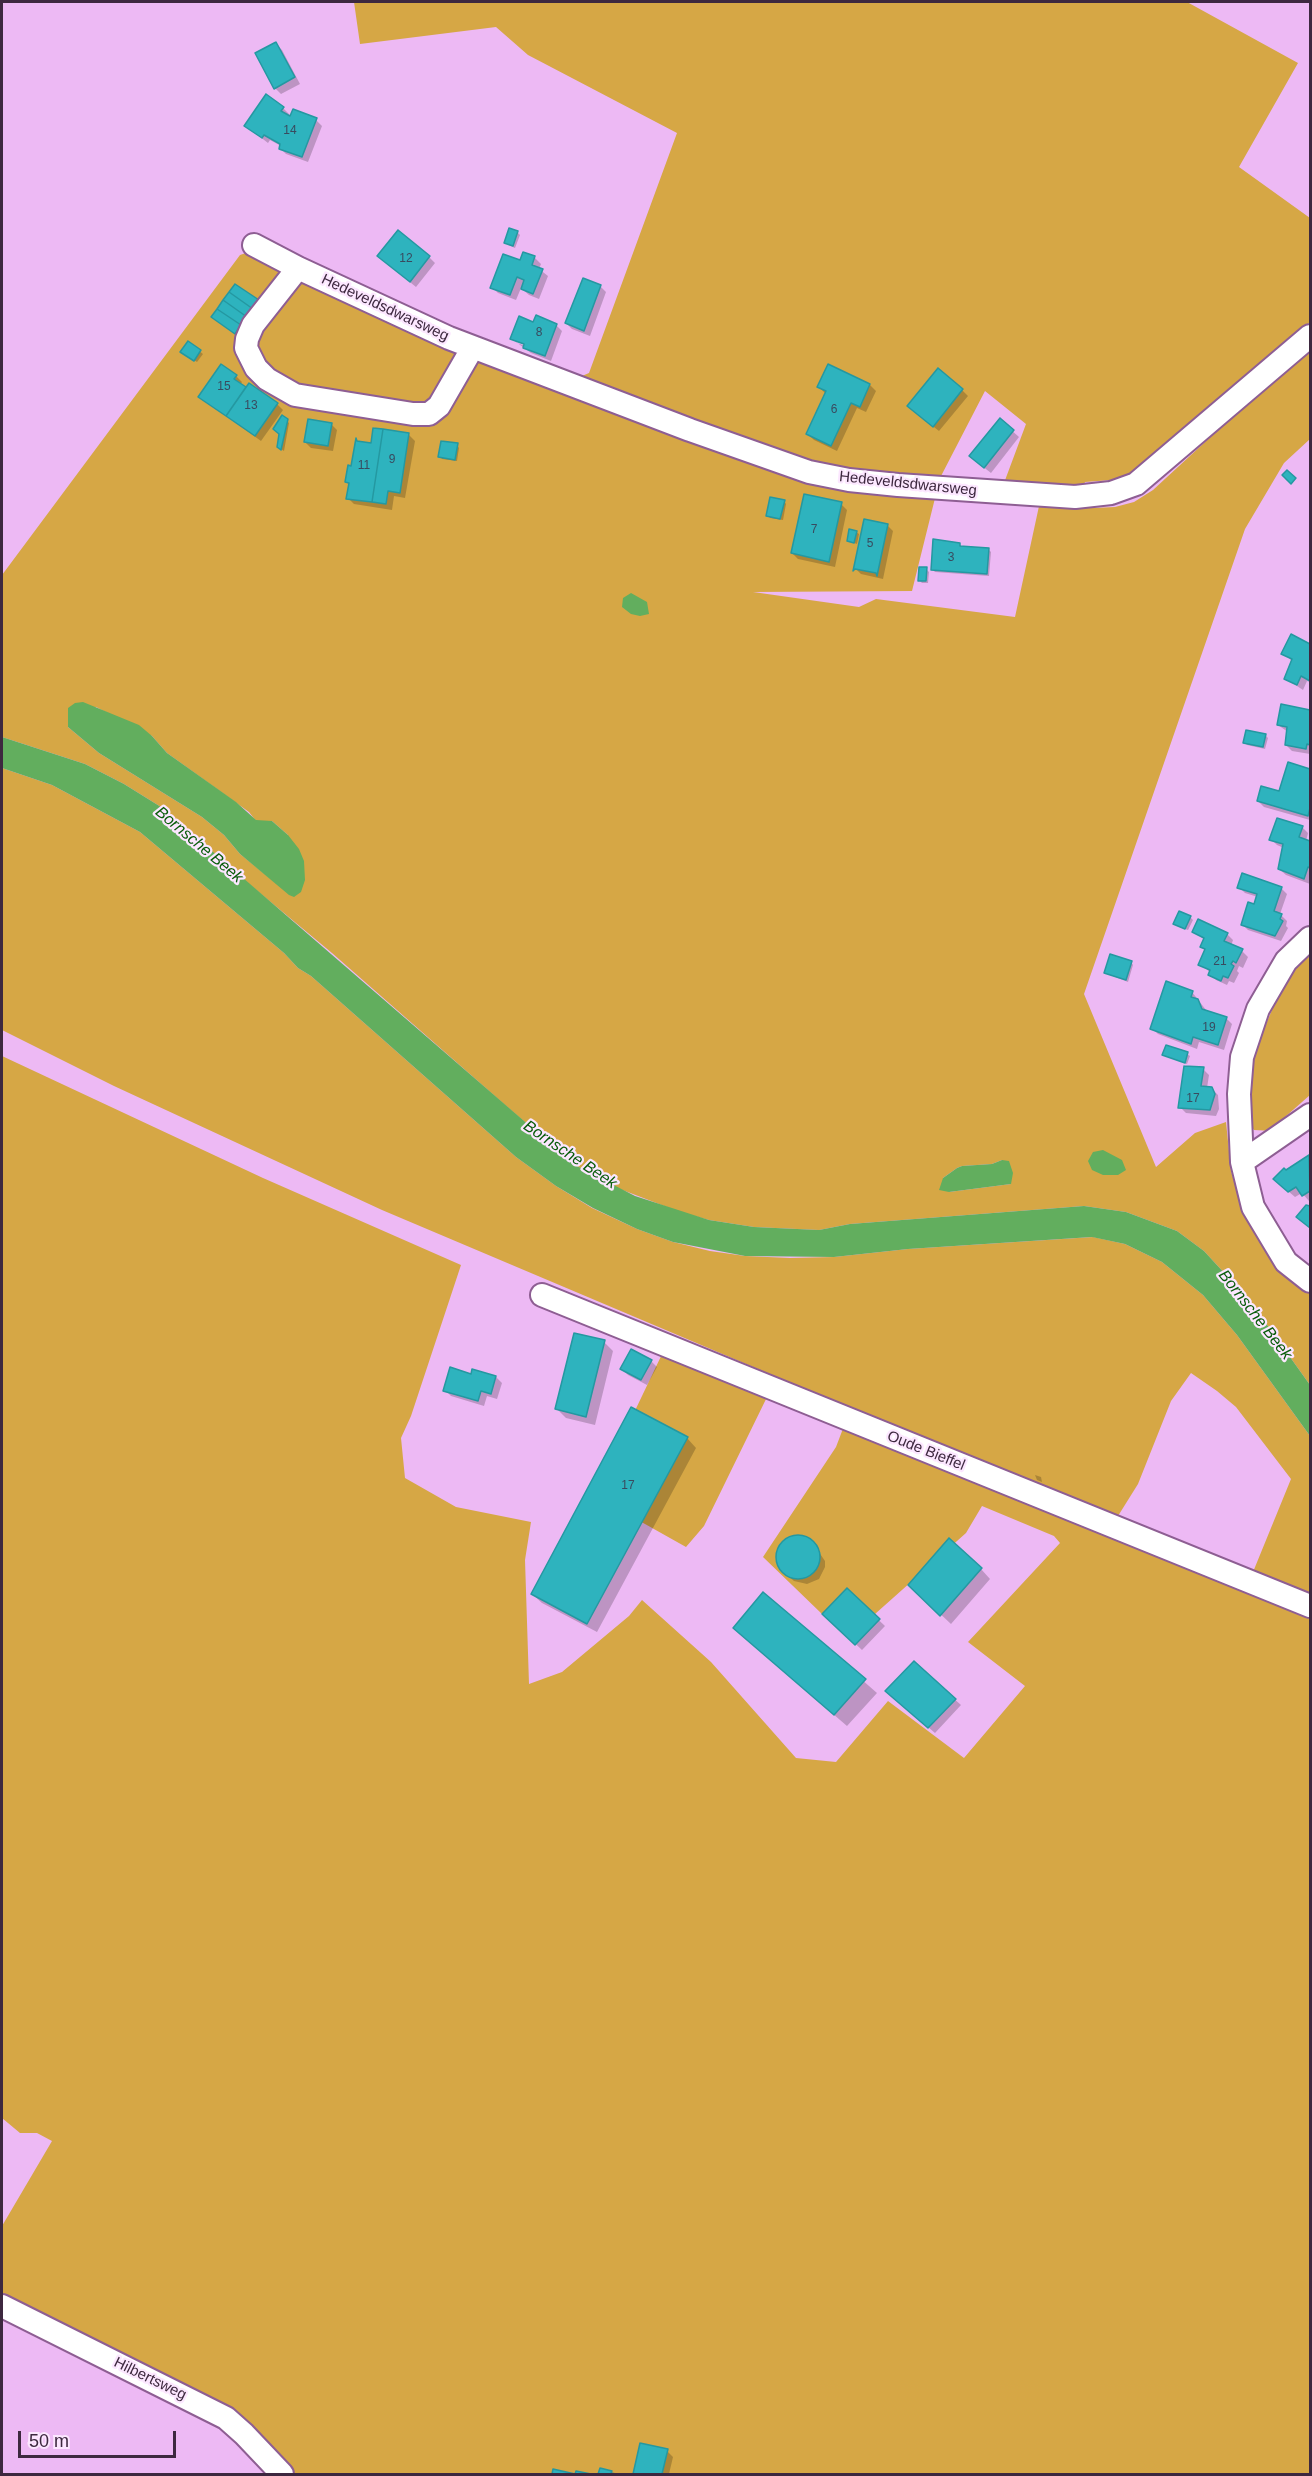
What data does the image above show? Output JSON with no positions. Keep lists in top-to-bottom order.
{
  "streets": {
    "street": ["Hedeveldsdwarsweg", "Oude Bieffel", "Hilbertsweg"]
  },
  "water": ["Bornsche Beek"],
  "house_numbers": [
    "14",
    "12",
    "8",
    "15",
    "13",
    "6",
    "9",
    "11",
    "7",
    "5",
    "3",
    "21",
    "19",
    "17",
    "17"
  ],
  "scale_bar": "50 m"
}
